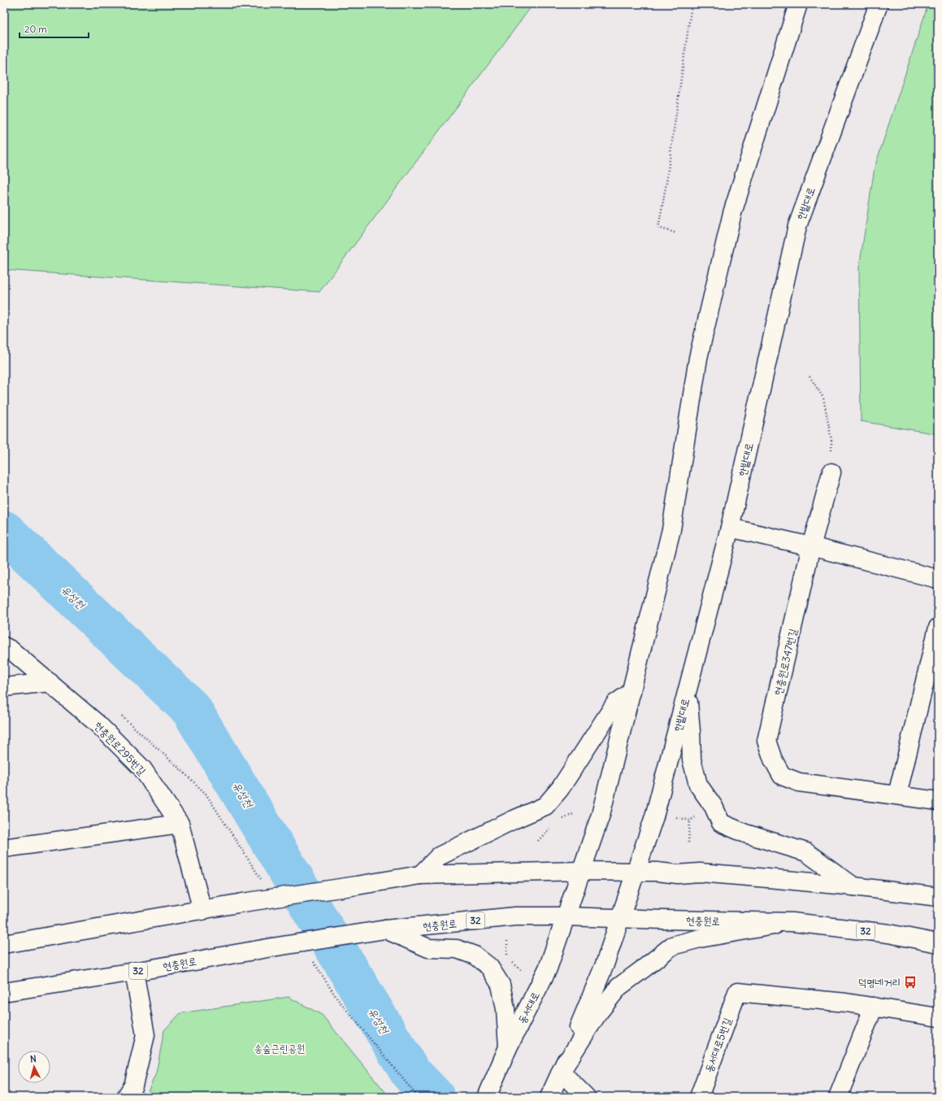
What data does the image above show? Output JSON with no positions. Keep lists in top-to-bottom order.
{
  "streets": {
    "main road": [
      "한밭대로",
      "현충원로347번길",
      "현충원로295번길",
      "32",
      "현충원로",
      "동서대로",
      "동서대로5번길"
    ]
  },
  "crossings": [
    ["한밭대로", "현충원로"],
    ["현충원로", "동서대로"]
  ],
  "water": ["유성천"],
  "parks": ["송숲근린공원"],
  "places": {
    "bus stop": ["덕명네거리"]
  },
  "scale_bar": "20 m",
  "north": "top"
}
